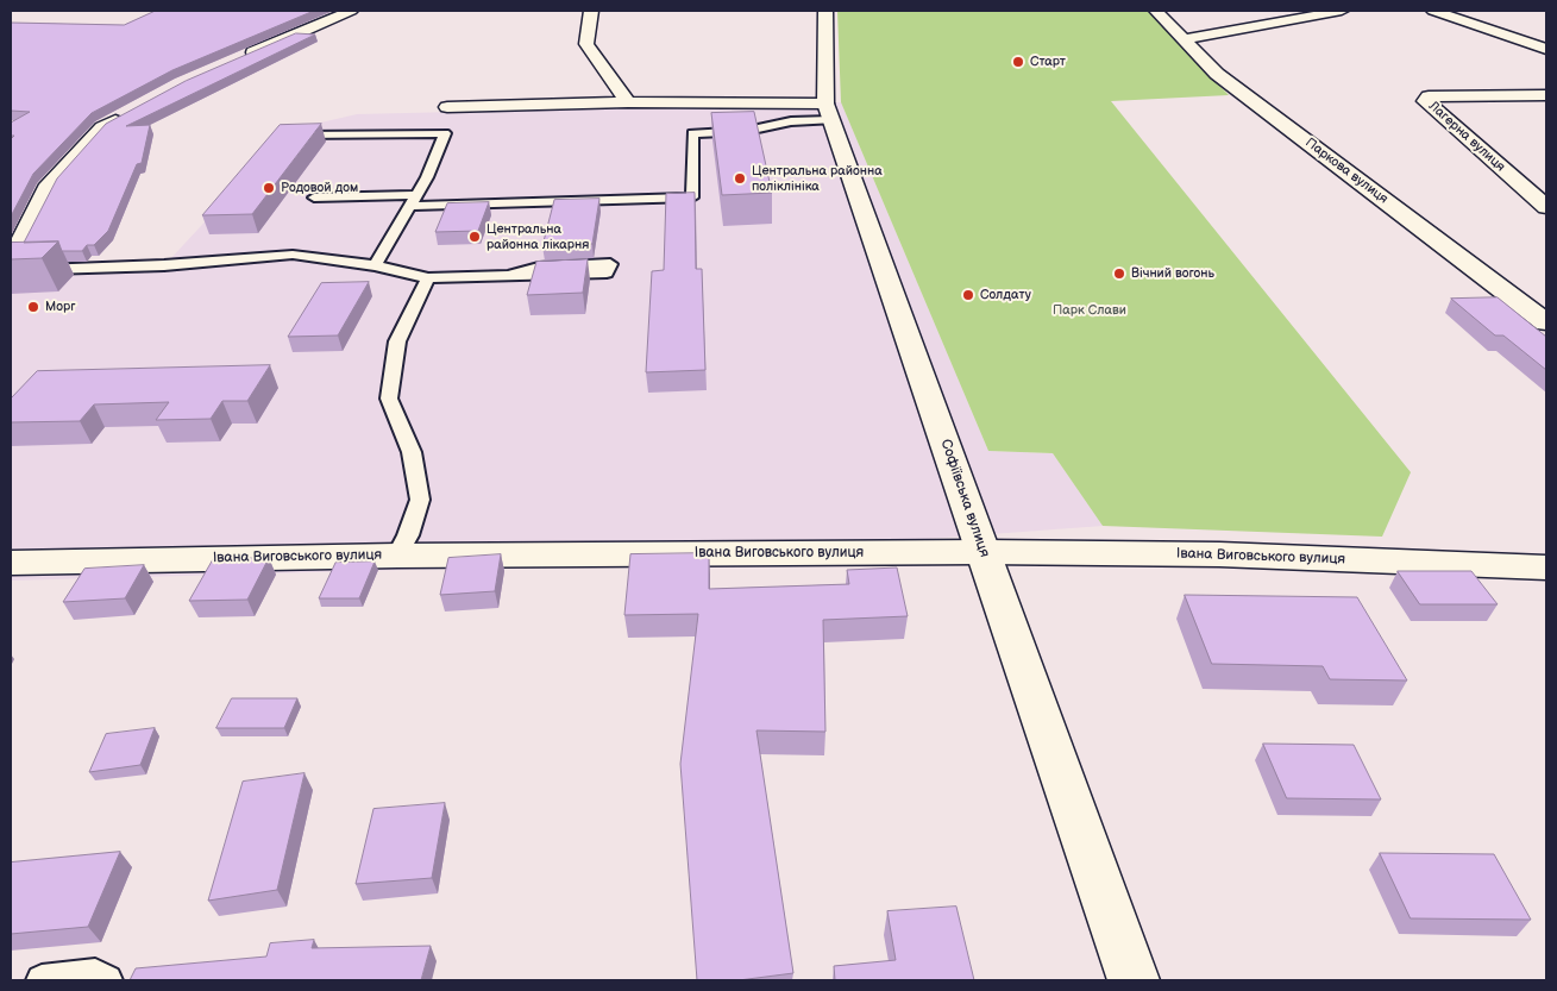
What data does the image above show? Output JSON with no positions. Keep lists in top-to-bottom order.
{
  "streets": {
    "street": [
      "Лагерна вулиця",
      "Паркова вулиця",
      "Софіївська вулиця",
      "Івана Виговського вулиця"
    ]
  },
  "crossings": [
    ["Софіївська вулиця", "Івана Виговського вулиця"]
  ],
  "parks": ["Парк Слави"],
  "places": [
    "Старт",
    "Центральна районна поліклініка",
    "Родовой дом",
    "Центральна районна лікарня",
    "Вічний вогонь",
    "Солдату",
    "Морг"
  ]
}
